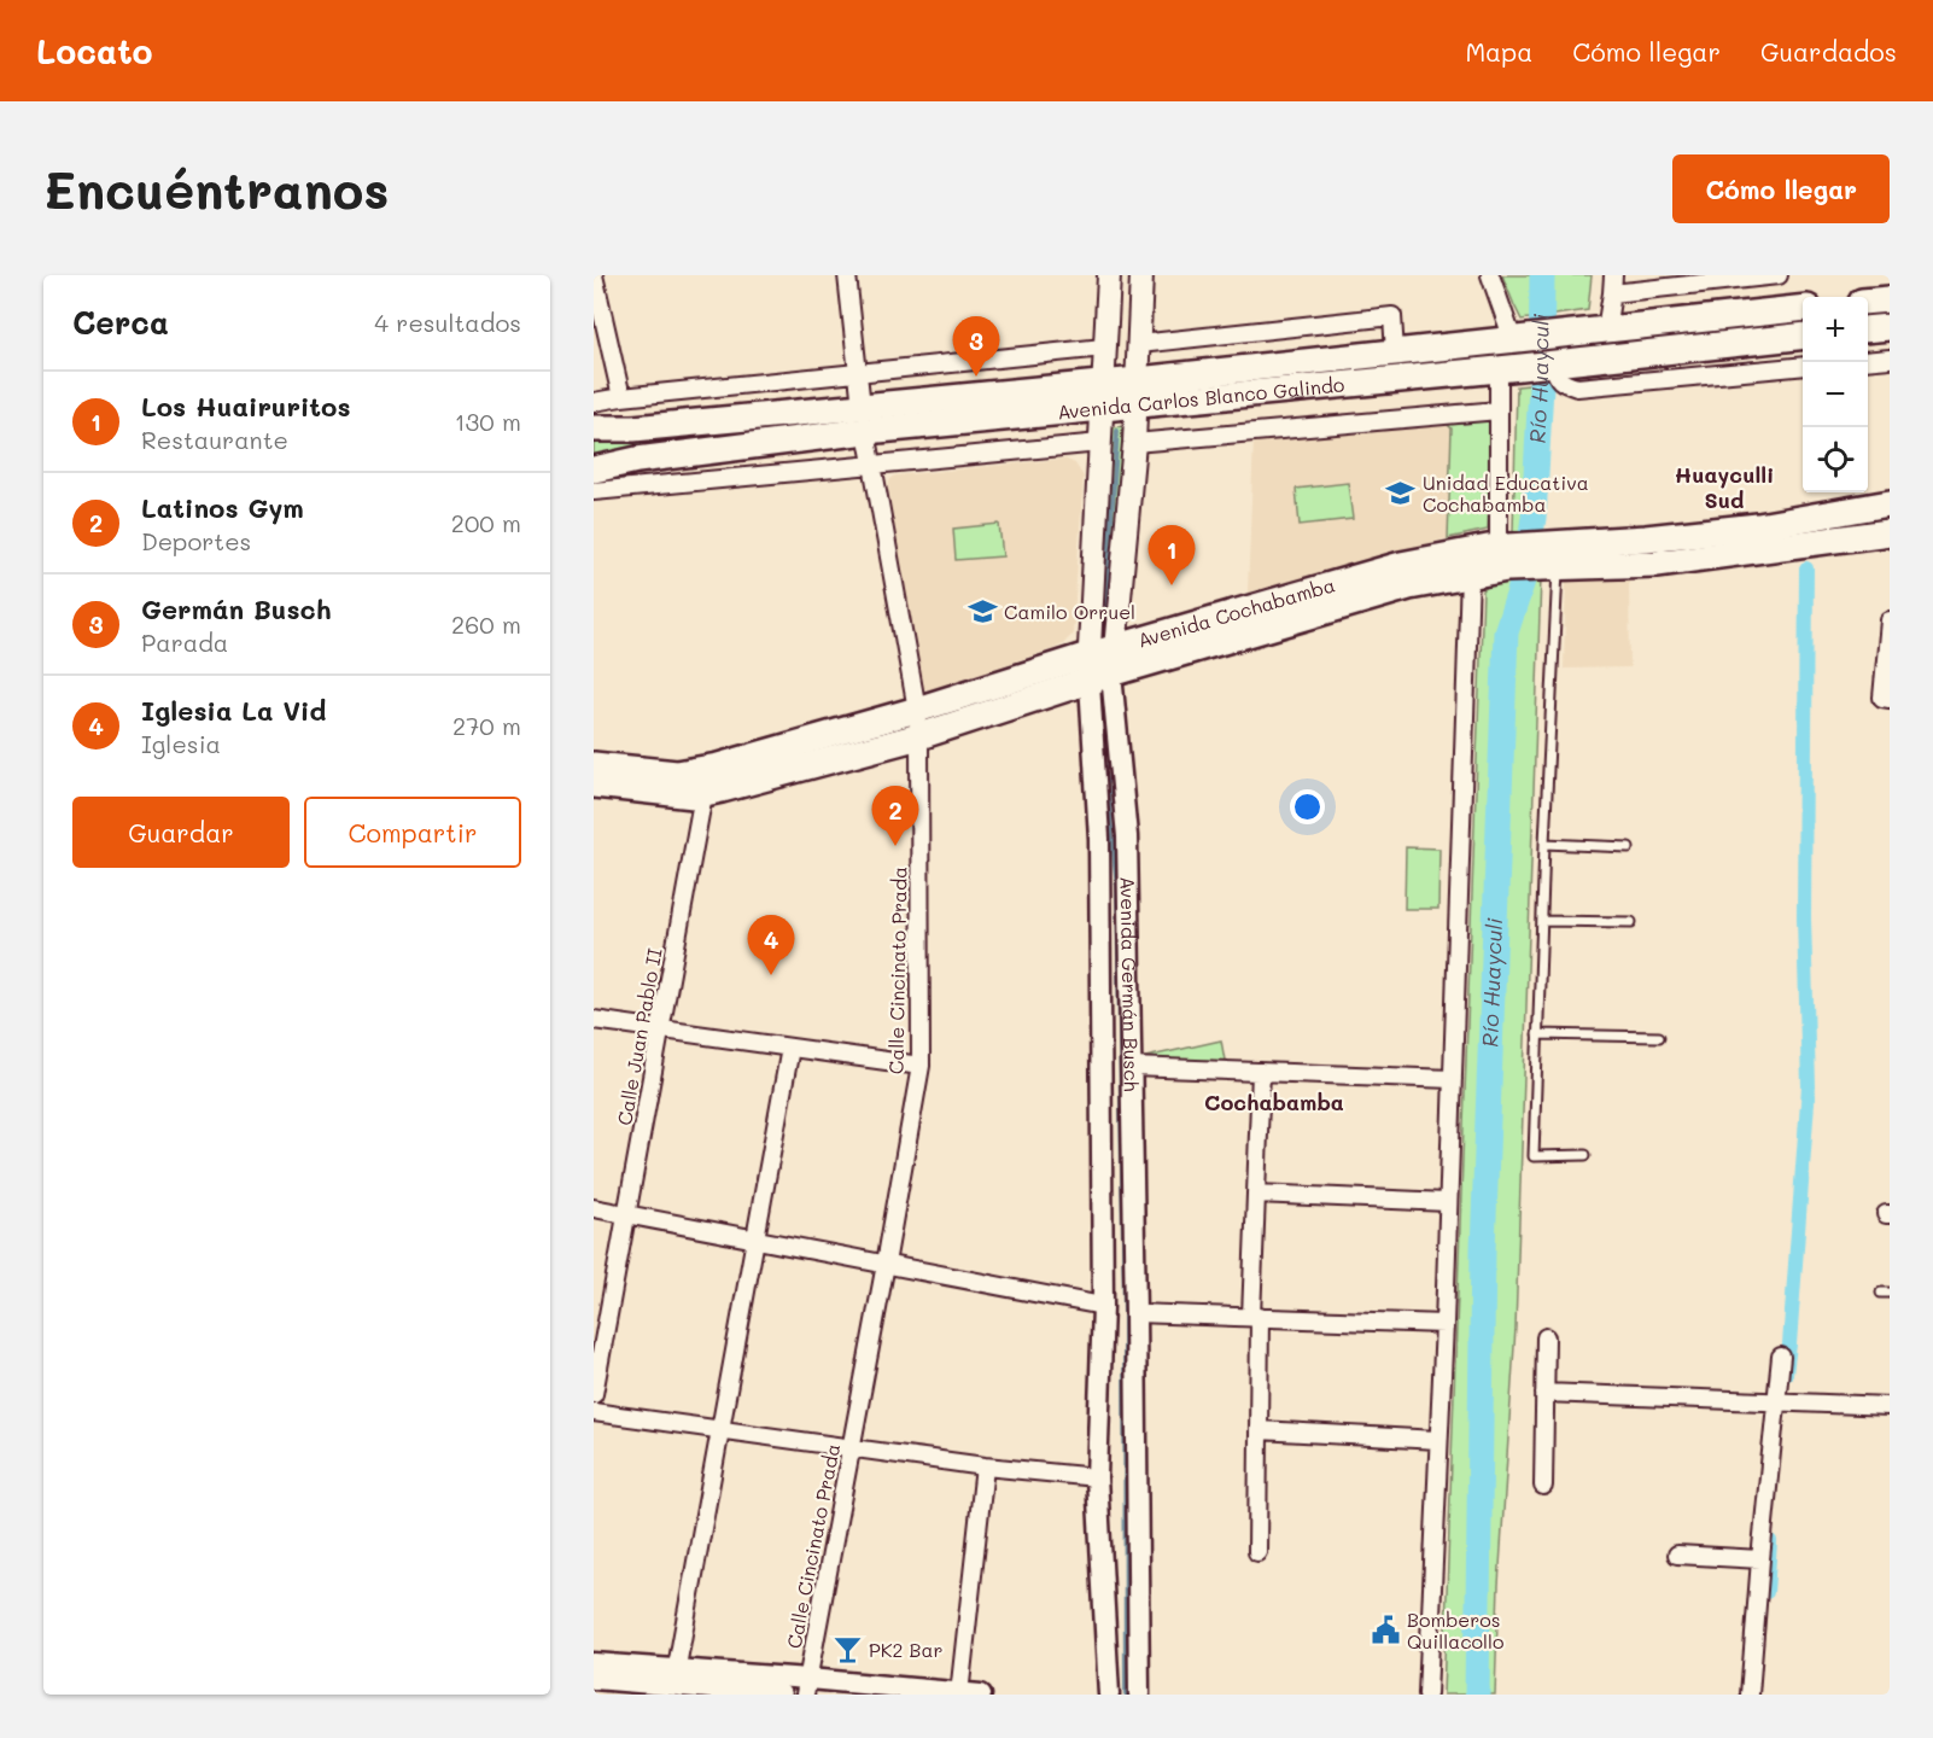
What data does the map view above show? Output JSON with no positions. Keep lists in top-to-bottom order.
{
  "streets": {
    "main road": ["Avenida Carlos Blanco Galindo", "Avenida Cochabamba", "Avenida Germán Busch"],
    "street": ["Calle Cincinato Prada", "Calle Juan Pablo II"]
  },
  "crossings": [
    ["Avenida Carlos Blanco Galindo", "Calle Cincinato Prada"],
    ["Avenida Carlos Blanco Galindo", "Avenida Germán Busch"],
    ["Avenida Cochabamba", "Calle Cincinato Prada"],
    ["Avenida Cochabamba", "Avenida Germán Busch"],
    ["Avenida Cochabamba", "Calle Juan Pablo II"]
  ],
  "districts": ["Huayculli Sud", "Cochabamba"],
  "water": ["Río Huayculi"],
  "places": {
    "school or university": ["Unidad Educativa Cochabamba", "Camilo Orruel"],
    "public building": ["Bomberos Quillacollo"],
    "bar": ["PK2 Bar"]
  },
  "page": {
    "header": "Locato",
    "nav": ["Mapa", "Cómo llegar", "Guardados"],
    "buttons": [
      "Cómo llegar",
      ["Guardar", "Compartir"]
    ],
    "title": "Encuéntranos",
    "heading": ["Cerca", "4 resultados"],
    "map_buttons": ["+", "−"],
    "pins": [
      "3",
      "1",
      "2",
      "4"
    ],
    "list": [
      {
        "mark": "1",
        "name": "Los Huairuritos",
        "note": "Restaurante",
        "value": "130 m"
      },
      {
        "mark": "2",
        "name": "Latinos Gym",
        "note": "Deportes",
        "value": "200 m"
      },
      {
        "mark": "3",
        "name": "Germán Busch",
        "note": "Parada",
        "value": "260 m"
      },
      {
        "mark": "4",
        "name": "Iglesia La Vid",
        "note": "Iglesia",
        "value": "270 m"
      }
    ]
  }
}
